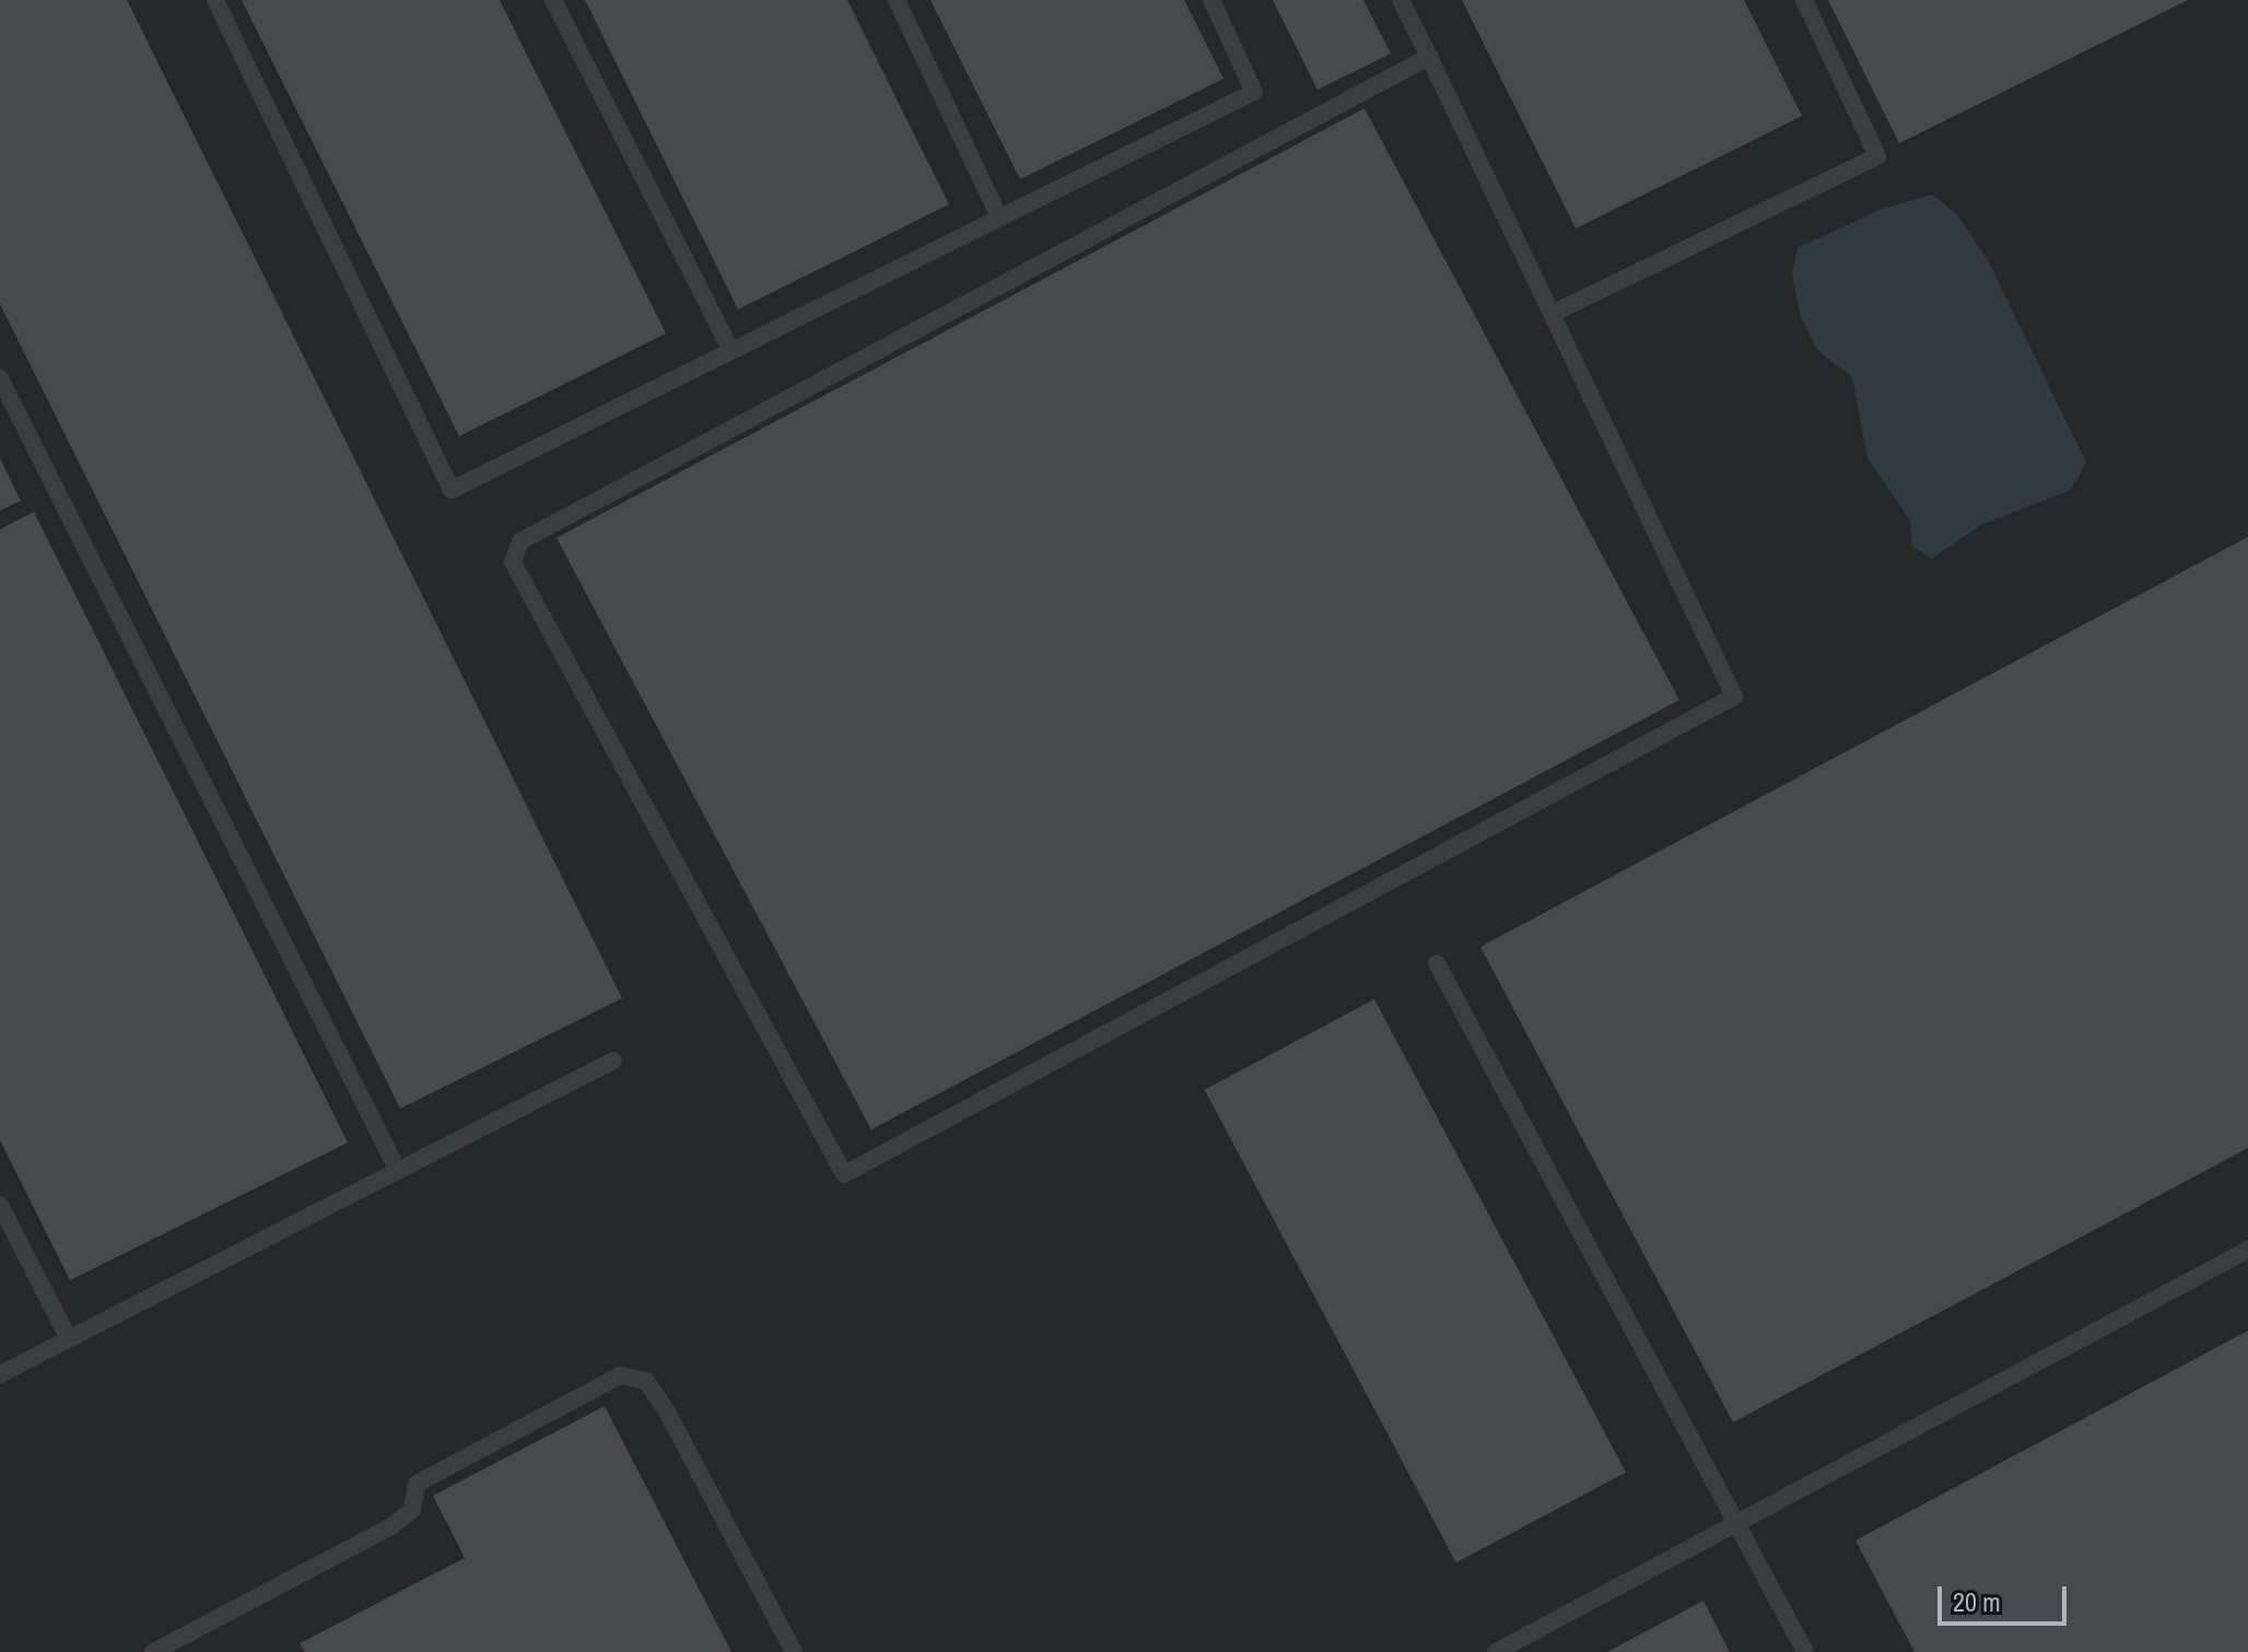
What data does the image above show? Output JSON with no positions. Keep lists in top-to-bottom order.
{
  "scale_bar": "20 m"
}
